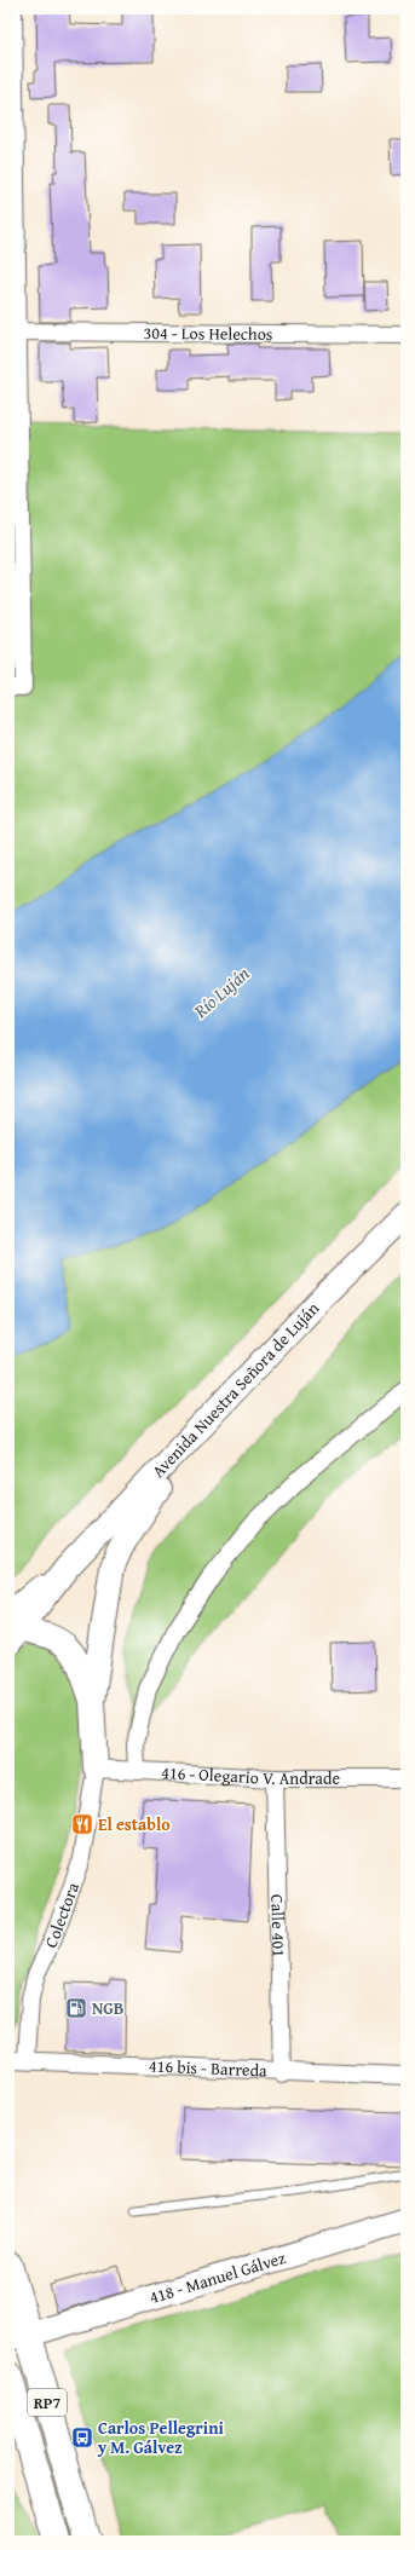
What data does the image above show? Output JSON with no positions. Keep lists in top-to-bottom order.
{
  "streets": {
    "main road": ["Avenida Nuestra Señora de Luján", "418 - Manuel Gálvez", "RP7"],
    "street": [
      "304 - Los Helechos",
      "416 - Olegario V. Andrade",
      "Colectora",
      "Calle 401",
      "416 bis - Barreda"
    ]
  },
  "crossings": [
    ["416 - Olegario V. Andrade", "Colectora"],
    ["416 - Olegario V. Andrade", "Calle 401"],
    ["Colectora", "416 bis - Barreda"],
    ["Calle 401", "416 bis - Barreda"],
    ["418 - Manuel Gálvez", "RP7"]
  ],
  "water": ["Río Luján"],
  "places": {
    "restaurant": ["El establo"],
    "fuel station": ["NGB"],
    "bus stop": ["Carlos Pellegrini y M. Gálvez"]
  }
}
